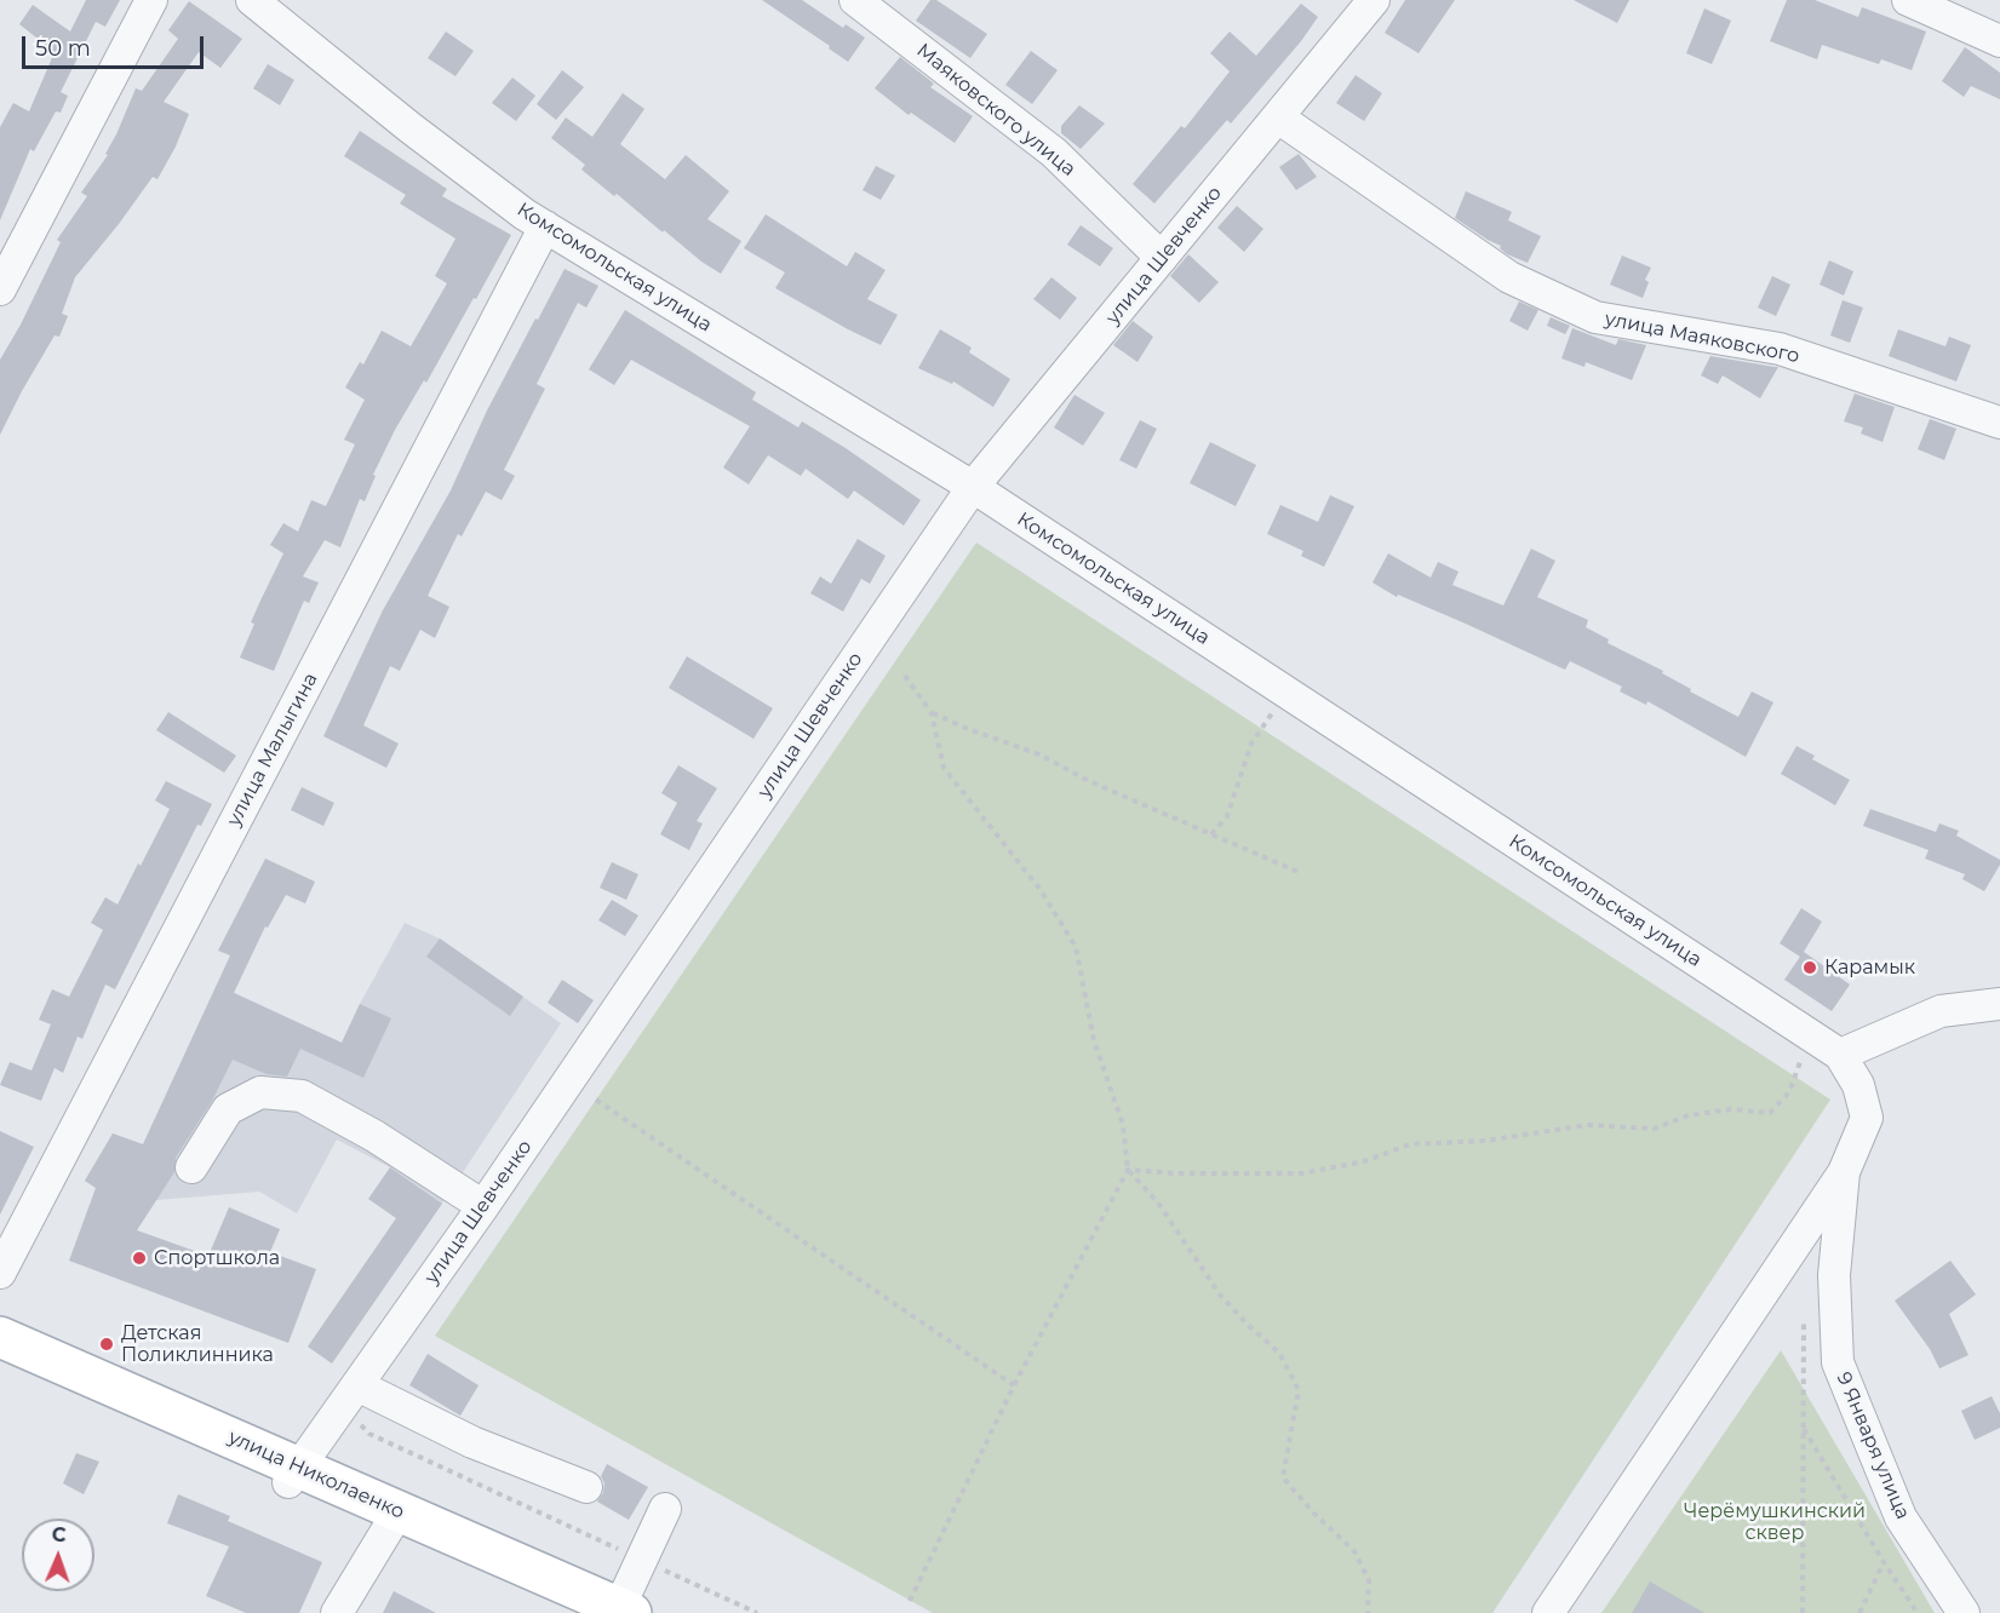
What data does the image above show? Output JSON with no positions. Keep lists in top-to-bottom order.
{
  "streets": {
    "main road": ["улица Николаенко"],
    "street": [
      "Маяковского улица",
      "улица Шевченко",
      "Комсомольская улица",
      "улица Маяковского",
      "улица Малыгина",
      "9 Января улица"
    ]
  },
  "crossings": [
    ["Маяковского улица", "улица Шевченко"],
    ["улица Шевченко", "Комсомольская улица"],
    ["улица Шевченко", "улица Маяковского"],
    ["улица Шевченко", "улица Николаенко"],
    ["Комсомольская улица", "улица Малыгина"],
    ["Комсомольская улица", "9 Января улица"]
  ],
  "parks": ["Черёмушкинский сквер"],
  "places": ["Карамык", "Спортшкола", "Детская Поликлинника"],
  "scale_bar": "50 m",
  "north": "top"
}
